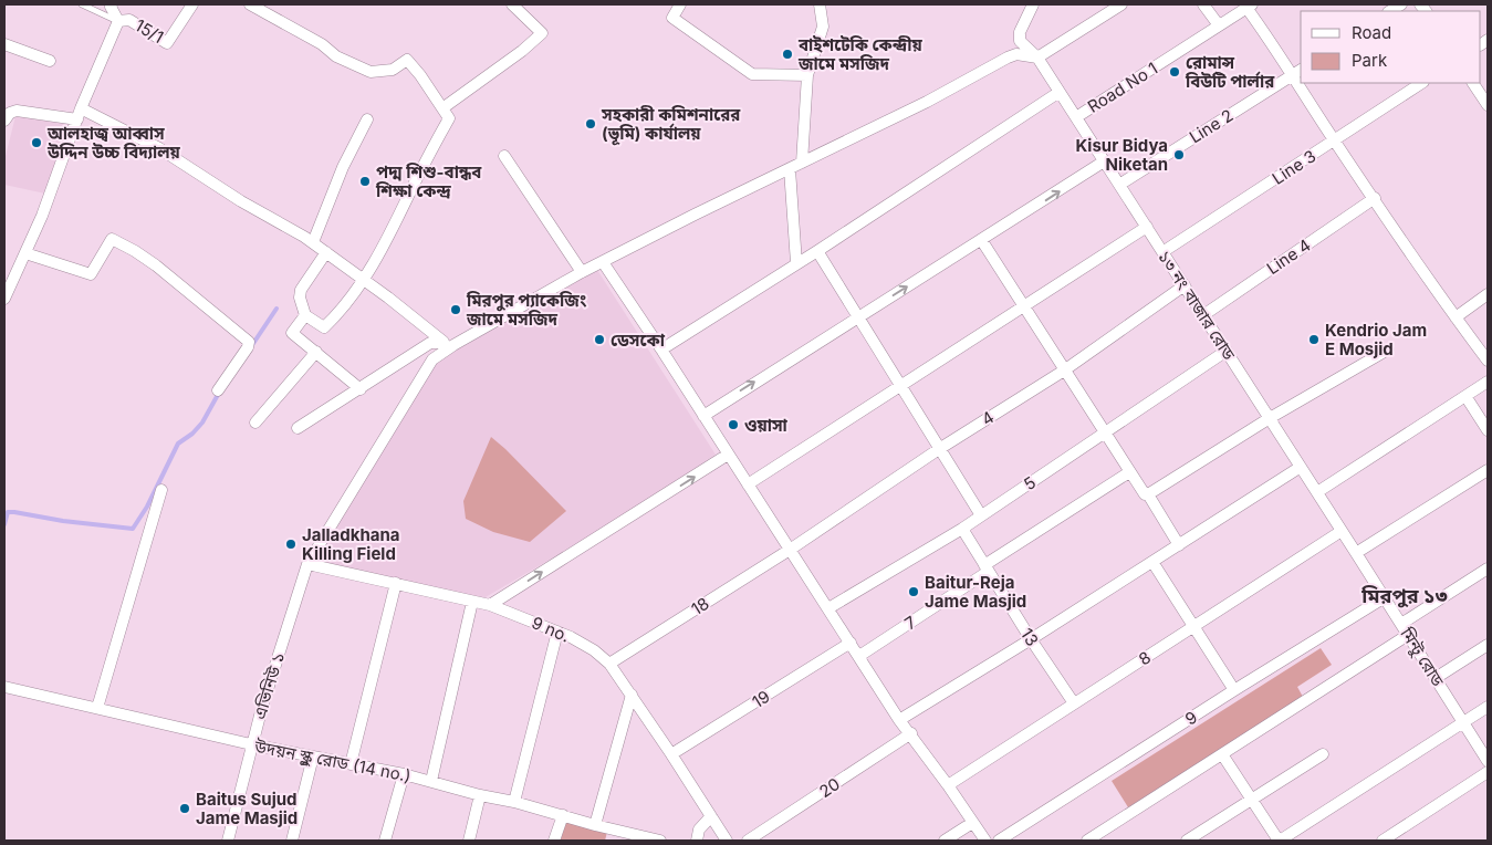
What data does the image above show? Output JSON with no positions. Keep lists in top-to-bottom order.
{
  "streets": {
    "street": [
      "15/1",
      "Road No 1",
      "Line 2",
      "Line 3",
      "Line 4",
      "১৩ নং বাজার রোড",
      "4",
      "5",
      "18",
      "7",
      "9 no.",
      "13",
      "মিন্টু রোড",
      "8",
      "এভিনিউ ১",
      "19",
      "9",
      "উদয়ন স্কুল রোড (14 no.)",
      "20"
    ]
  },
  "crossings": [
    ["Road No 1", "১৩ নং বাজার রোড"],
    ["Line 2", "১৩ নং বাজার রোড"],
    ["Line 3", "১৩ নং বাজার রোড"],
    ["Line 4", "১৩ নং বাজার রোড"],
    ["১৩ নং বাজার রোড", "4"],
    ["১৩ নং বাজার রোড", "5"],
    ["১৩ নং বাজার রোড", "মিন্টু রোড"],
    ["১৩ নং বাজার রোড", "8"],
    ["4", "18"],
    ["5", "13"],
    ["18", "9 no."],
    ["7", "13"],
    ["9 no.", "এভিনিউ ১"],
    ["9 no.", "19"],
    ["13", "8"],
    ["মিন্টু রোড", "9"],
    ["এভিনিউ ১", "উদয়ন স্কুল রোড (14 no.)"]
  ],
  "districts": ["মিরপুর ১৩"],
  "places": [
    "বাইশটেকি কেন্দ্রীয় জামে মসজিদ",
    "রোমান্স বিউটি পার্লার",
    "সহকারী কমিশনারের (ভূমি) কার্যালয়",
    "আলহাজ্ব আব্বাস উদ্দিন উচ্চ বিদ্যালয়",
    "Kisur Bidya Niketan",
    "পদ্ম শিশু-বান্ধব শিক্ষা কেন্দ্র",
    "মিরপুর প্যাকেজিং জামে মসজিদ",
    "ডেসকো",
    "Kendrio Jam E Mosjid",
    "ওয়াসা",
    "Jalladkhana Killing Field",
    "Baitur-Reja Jame Masjid",
    "Baitus Sujud Jame Masjid"
  ],
  "legend": ["Road", "Park"]
}
